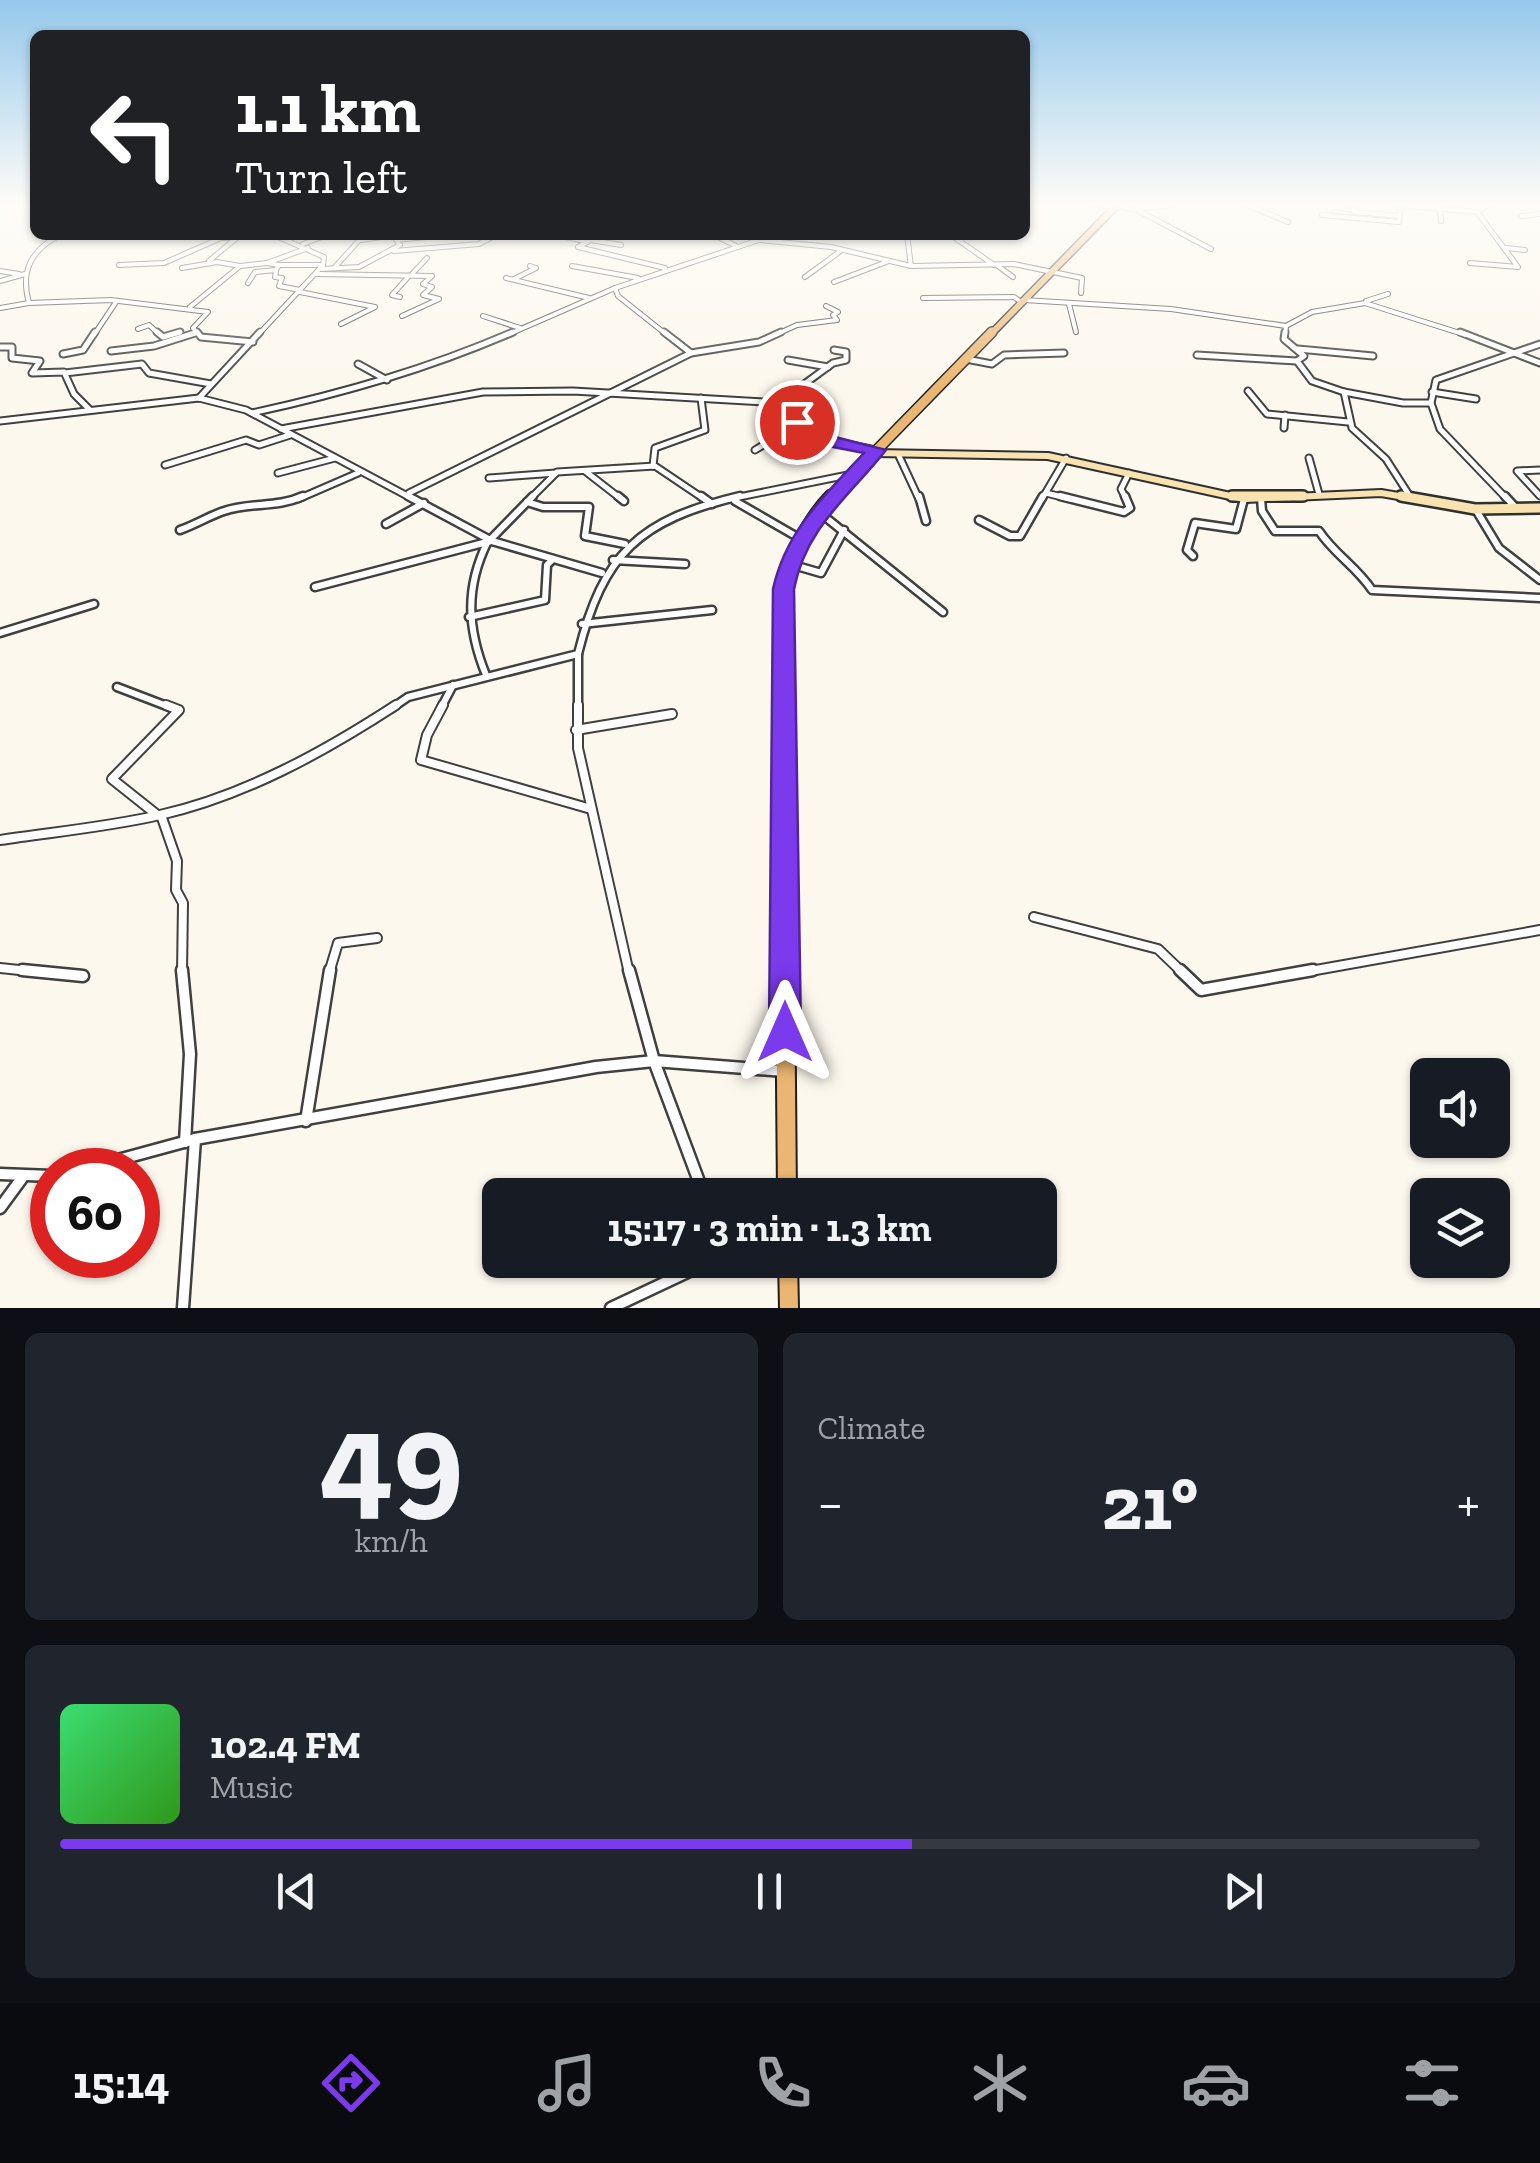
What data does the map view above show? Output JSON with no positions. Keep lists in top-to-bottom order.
{
  "page": {
    "turn": ["1.1 km", "Turn left"],
    "limit": "60",
    "trip": "15:17 · 3 min · 1.3 km",
    "tile": [
      ["49", "km/h"],
      "Climate"
    ],
    "heat": ["−", "21°", "+"],
    "song": ["102.4 FM", "Music"],
    "tabs": "15:14"
  }
}
